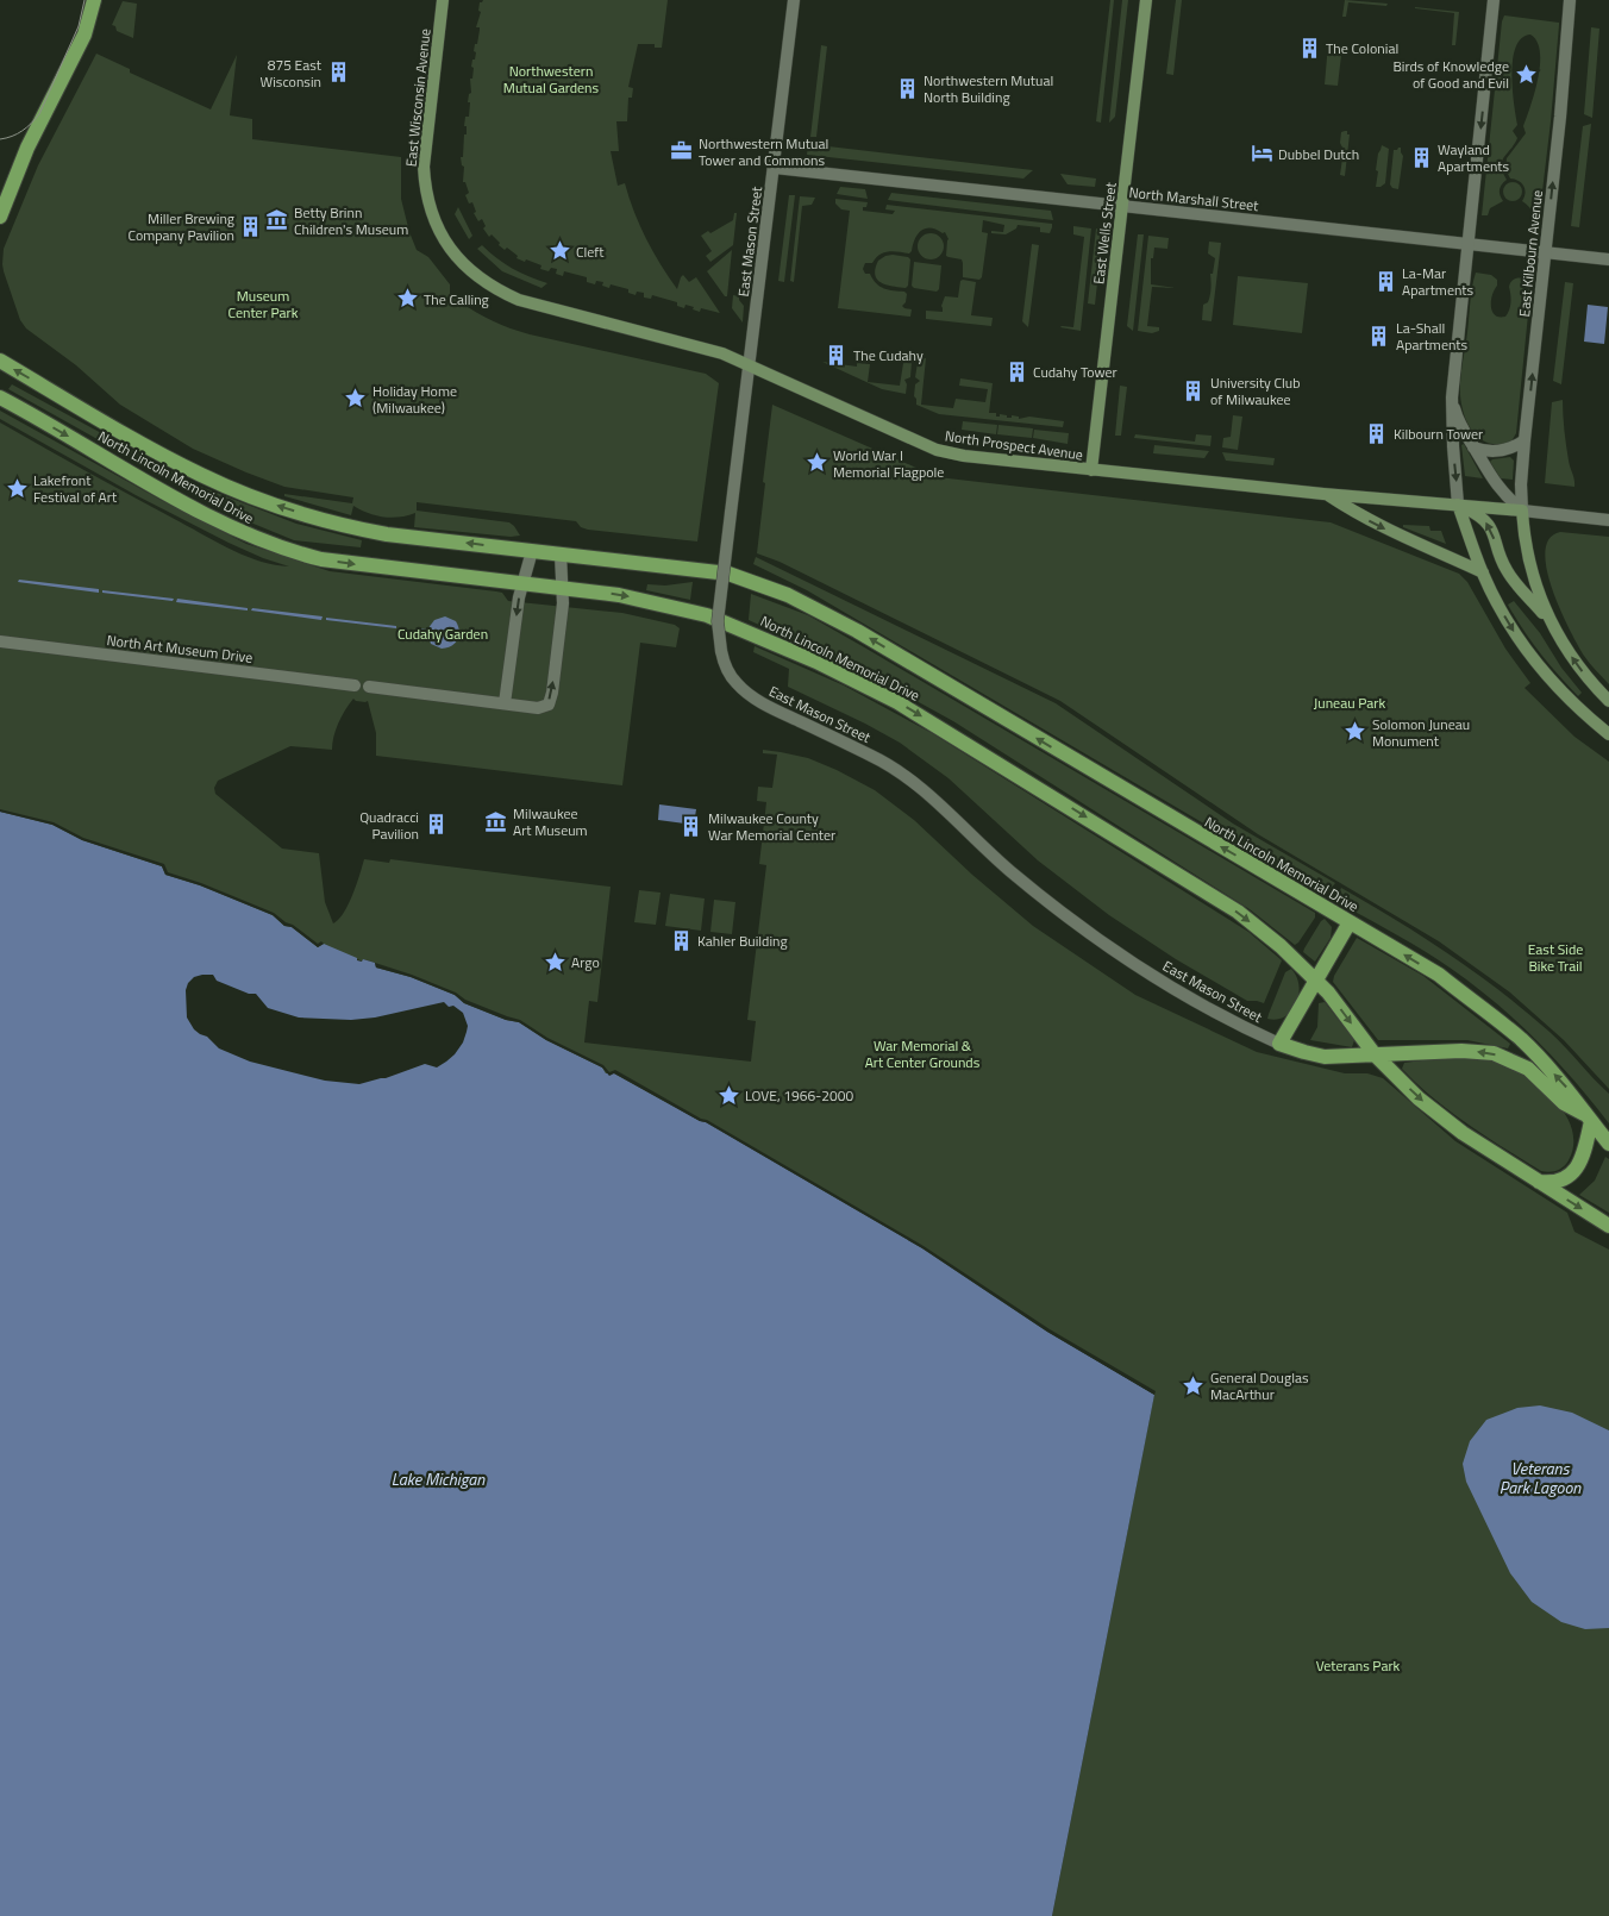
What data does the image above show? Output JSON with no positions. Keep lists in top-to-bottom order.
{
  "streets": {
    "main road": [
      "East Wisconsin Avenue",
      "East Wells Street",
      "North Prospect Avenue",
      "North Lincoln Memorial Drive"
    ],
    "street": [
      "North Marshall Street",
      "East Mason Street",
      "East Kilbourn Avenue",
      "North Art Museum Drive"
    ]
  },
  "crossings": [
    ["East Wisconsin Avenue", "North Prospect Avenue"],
    ["North Marshall Street", "East Wells Street"],
    ["North Marshall Street", "East Mason Street"],
    ["North Marshall Street", "East Kilbourn Avenue"],
    ["East Wells Street", "North Prospect Avenue"],
    ["East Mason Street", "North Prospect Avenue"],
    ["East Kilbourn Avenue", "North Prospect Avenue"]
  ],
  "water": ["Veterans Park Lagoon", "Lake Michigan"],
  "parks": [
    "Northwestern Mutual Gardens",
    "Museum Center Park",
    "Cudahy Garden",
    "Juneau Park",
    "East Side Bike Trail",
    "War Memorial & Art Center Grounds",
    "Veterans Park"
  ],
  "places": {
    "building": [
      "The Colonial",
      "875 East Wisconsin",
      "Northwestern Mutual North Building",
      "Wayland Apartments",
      "Miller Brewing Company Pavilion",
      "La-Mar Apartments",
      "La-Shall Apartments",
      "The Cudahy",
      "Cudahy Tower",
      "University Club of Milwaukee",
      "Kilbourn Tower",
      "Quadracci Pavilion",
      "Milwaukee County War Memorial Center",
      "Kahler Building"
    ],
    "place": [
      "Birds of Knowledge of Good and Evil",
      "Cleft",
      "The Calling",
      "Holiday Home (Milwaukee)",
      "World War I Memorial Flagpole",
      "Lakefront Festival of Art",
      "Solomon Juneau Monument",
      "Argo",
      "LOVE, 1966-2000",
      "General Douglas MacArthur"
    ],
    "office": ["Northwestern Mutual Tower and Commons"],
    "hotel": ["Dubbel Dutch"],
    "museum": ["Betty Brinn Children's Museum", "Milwaukee Art Museum"]
  }
}
